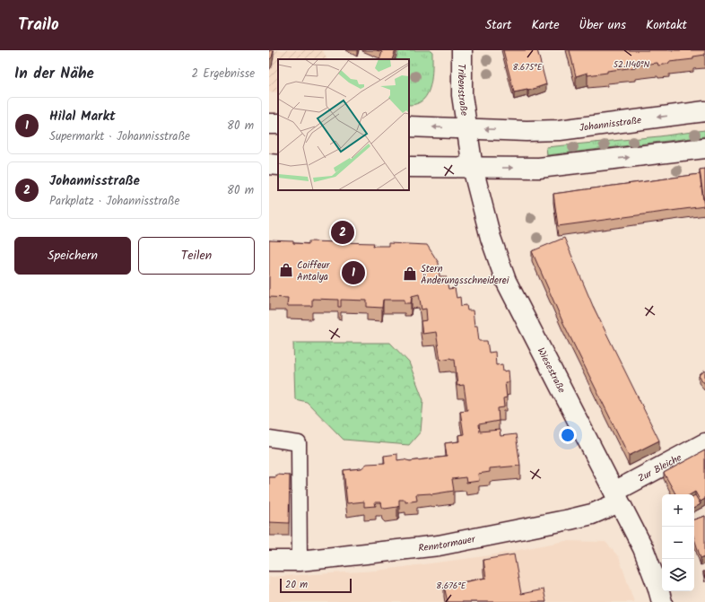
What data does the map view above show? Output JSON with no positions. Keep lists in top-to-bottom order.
{
  "streets": {
    "street": [
      "Tribenstraße",
      "Johannisstraße",
      "Wiesestraße",
      "Zur Bleiche",
      "Renntormauer"
    ]
  },
  "crossings": [
    ["Tribenstraße", "Johannisstraße"],
    ["Tribenstraße", "Wiesestraße"],
    ["Johannisstraße", "Wiesestraße"],
    ["Wiesestraße", "Zur Bleiche"],
    ["Wiesestraße", "Renntormauer"],
    ["Zur Bleiche", "Renntormauer"]
  ],
  "places": {
    "shop": ["Coiffeur Antalya", "Stern Änderungsschneiderei"]
  },
  "scale_bar": "20 m",
  "page": {
    "header": "Trailo",
    "nav": [
      "Start",
      "Karte",
      "Über uns",
      "Kontakt"
    ],
    "heading": ["In der Nähe", "2 Ergebnisse"],
    "list": [
      {
        "mark": "1",
        "name": "Hilal Markt",
        "note": "Supermarkt · Johannisstraße",
        "value": "80 m"
      },
      {
        "mark": "2",
        "name": "Johannisstraße",
        "note": "Parkplatz · Johannisstraße",
        "value": "80 m"
      }
    ],
    "pins": ["2", "1"],
    "buttons": ["Speichern", "Teilen"],
    "map_buttons": ["+", "−"],
    "scale": "20 m"
  },
  "coordinates": ["52.1140°N", "8.675°E", "8.676°E"]
}
